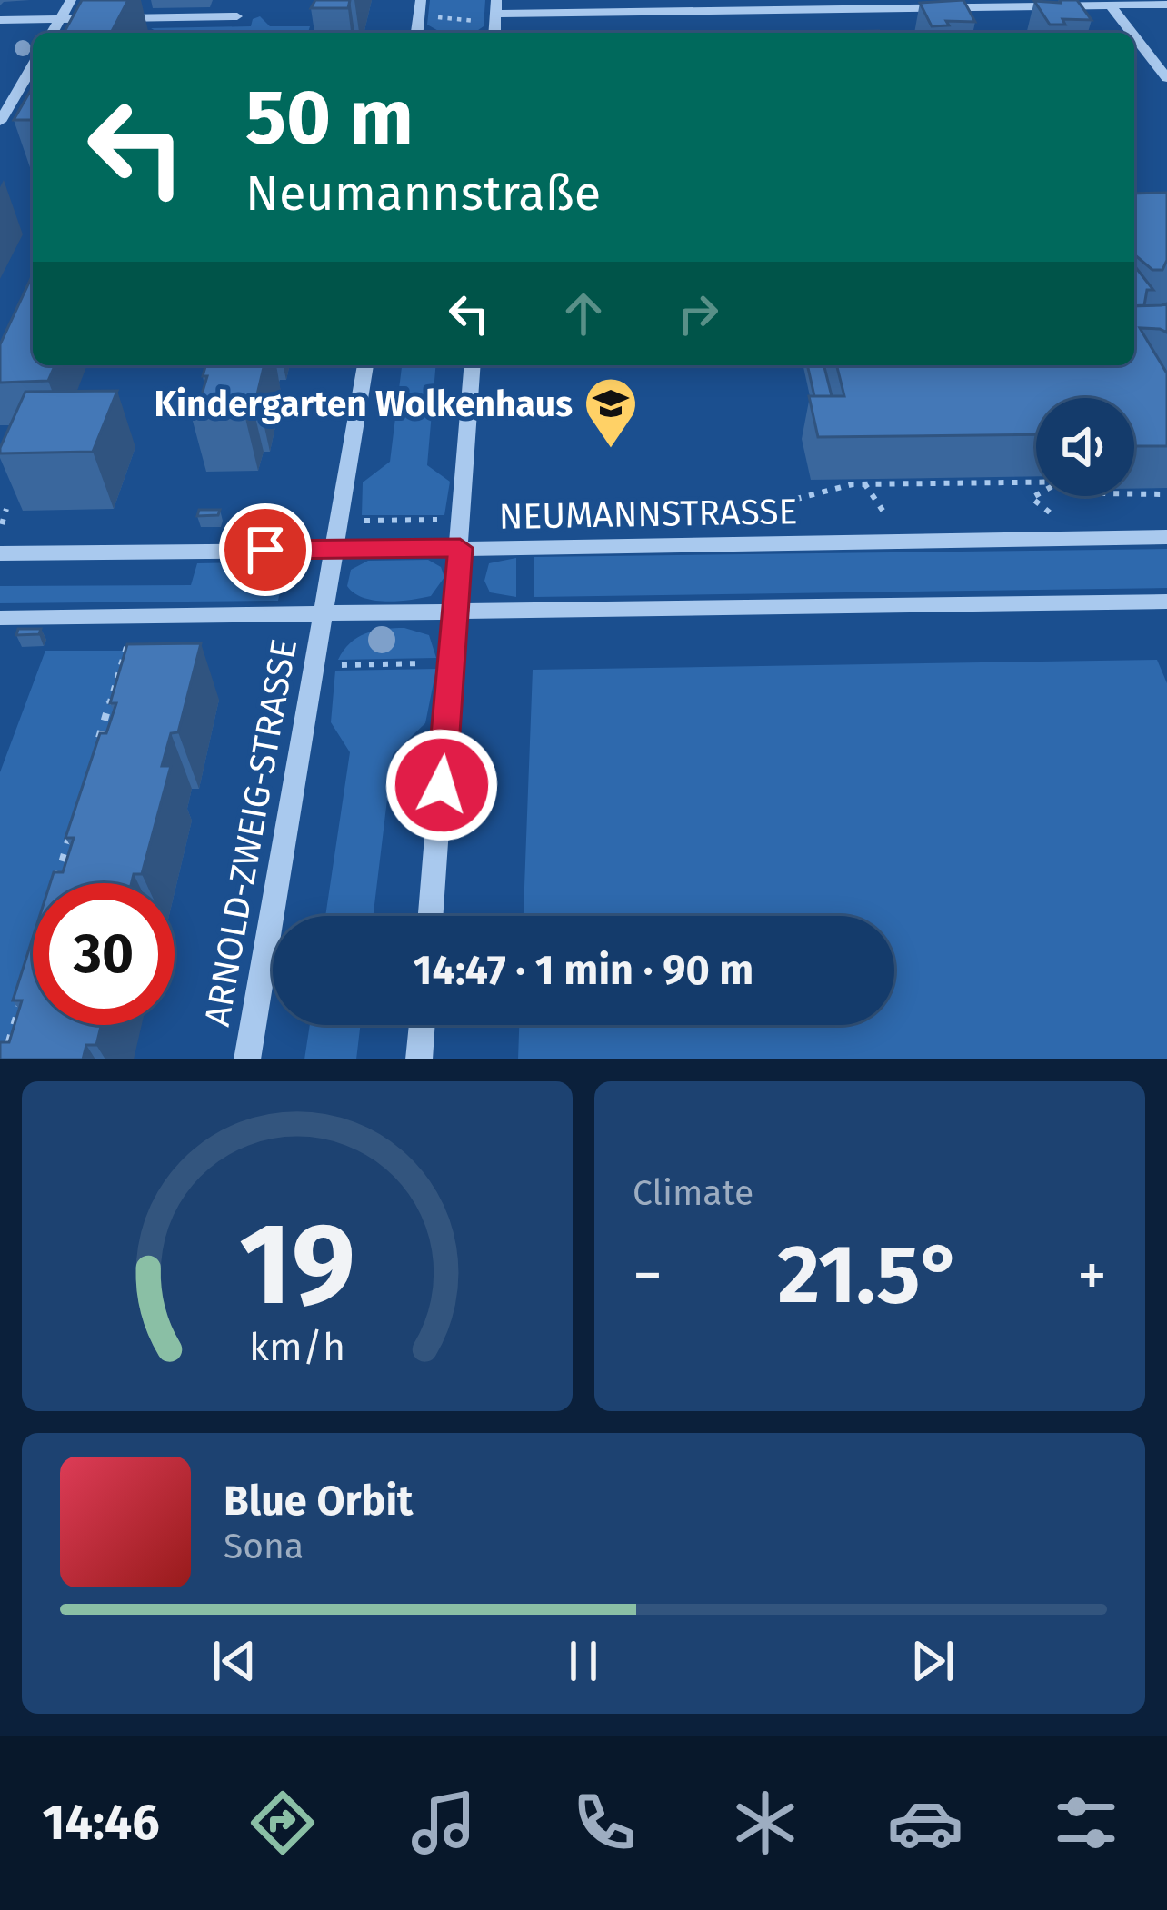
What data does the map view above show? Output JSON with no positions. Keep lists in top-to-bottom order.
{
  "streets": {
    "street": ["NEUMANNSTRASSE", "ARNOLD-ZWEIG-STRASSE"]
  },
  "crossings": [
    ["NEUMANNSTRASSE", "ARNOLD-ZWEIG-STRASSE"]
  ],
  "places": {
    "school or university": ["Kindergarten Wolkenhaus"]
  },
  "page": {
    "turn": ["50 m", "Neumannstraße"],
    "limit": "30",
    "trip": "14:47 · 1 min · 90 m",
    "tile": "Climate",
    "heat": ["−", "21.5°", "+"],
    "song": ["Blue Orbit", "Sona"],
    "tabs": "14:46",
    "gauge": ["19", "km/h"]
  }
}
